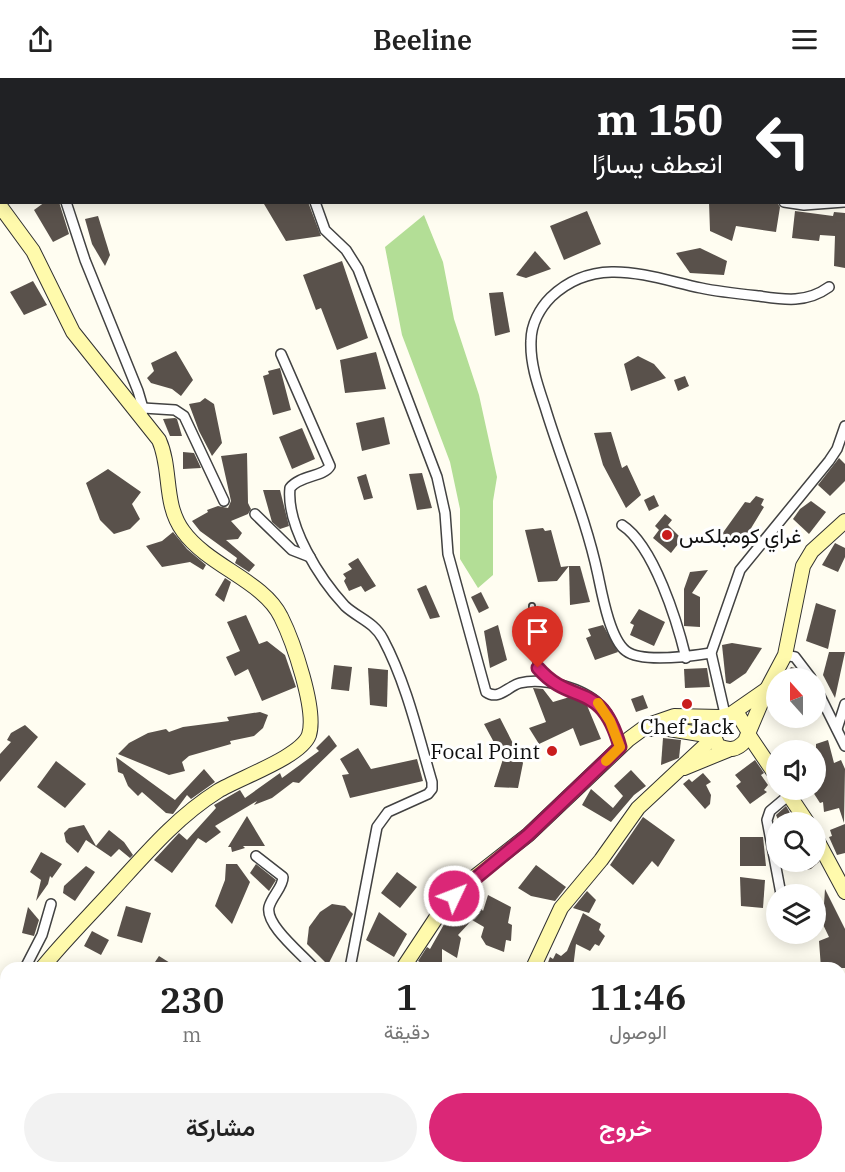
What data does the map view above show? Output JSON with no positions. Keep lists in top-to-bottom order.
{
  "places": ["غراي كومبلكس", "Chef Jack", "Focal Point"],
  "north": "top",
  "page": {
    "header": "Beeline",
    "turn": ["150 m", "انعطف يسارًا"],
    "eta": [
      "11:46",
      "الوصول",
      "1",
      "دقيقة",
      "230",
      "m"
    ],
    "buttons": ["خروج", "مشاركة"]
  }
}
